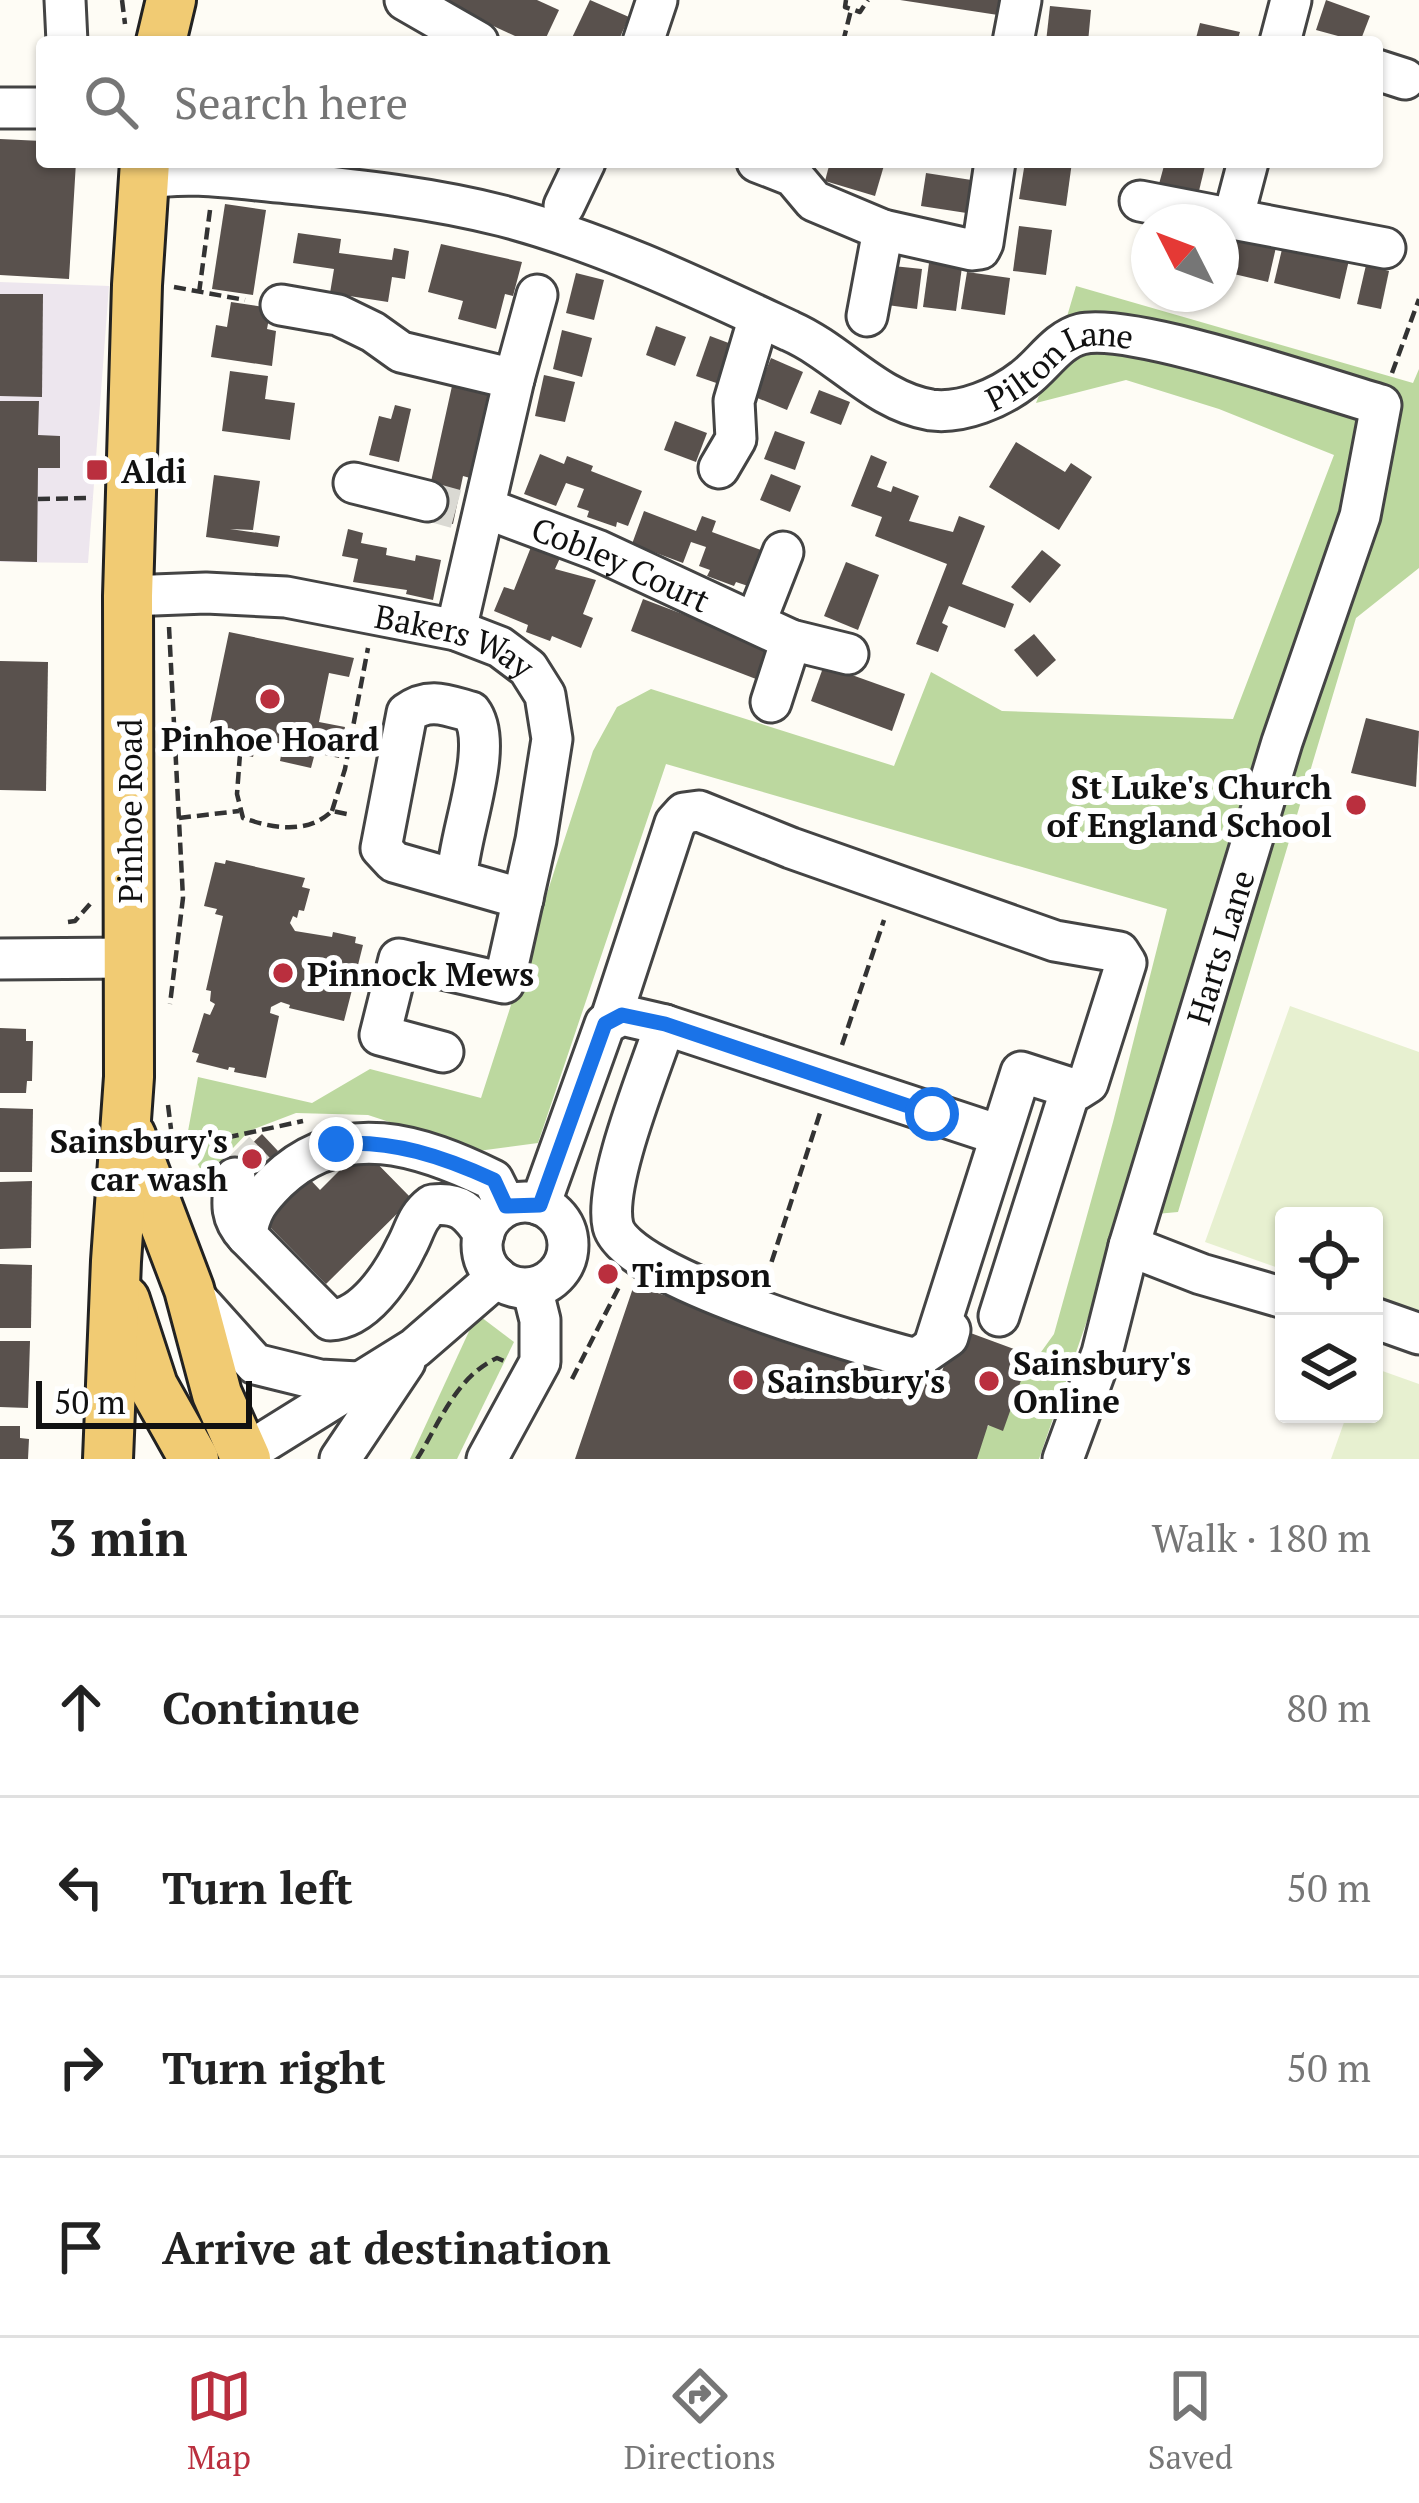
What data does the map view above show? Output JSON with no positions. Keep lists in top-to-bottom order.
{
  "streets": {
    "main road": ["Pinhoe Road"],
    "street": [
      "Pilton Lane",
      "Cobley Court",
      "Bakers Way",
      "Harts Lane"
    ]
  },
  "crossings": [
    ["Pilton Lane", "Pinhoe Road"],
    ["Pilton Lane", "Harts Lane"],
    ["Cobley Court", "Bakers Way"],
    ["Bakers Way", "Pinhoe Road"]
  ],
  "places": {
    "transit": ["Aldi"],
    "other": [
      "Pinhoe Hoard",
      "St Luke's Church of England School",
      "Pinnock Mews",
      "Sainsbury's car wash",
      "Timpson",
      "Sainsbury's",
      "Sainsbury's Online"
    ]
  },
  "scale_bar": "50 m",
  "north": "top left",
  "page": {
    "search": "Search here",
    "scale": "50 m",
    "heading": ["3 min", "Walk · 180 m"],
    "list": [
      ["Continue", "80 m"],
      ["Turn left", "50 m"],
      ["Turn right", "50 m"],
      "Arrive at destination"
    ],
    "nav": ["Map", "Directions", "Saved"]
  }
}
